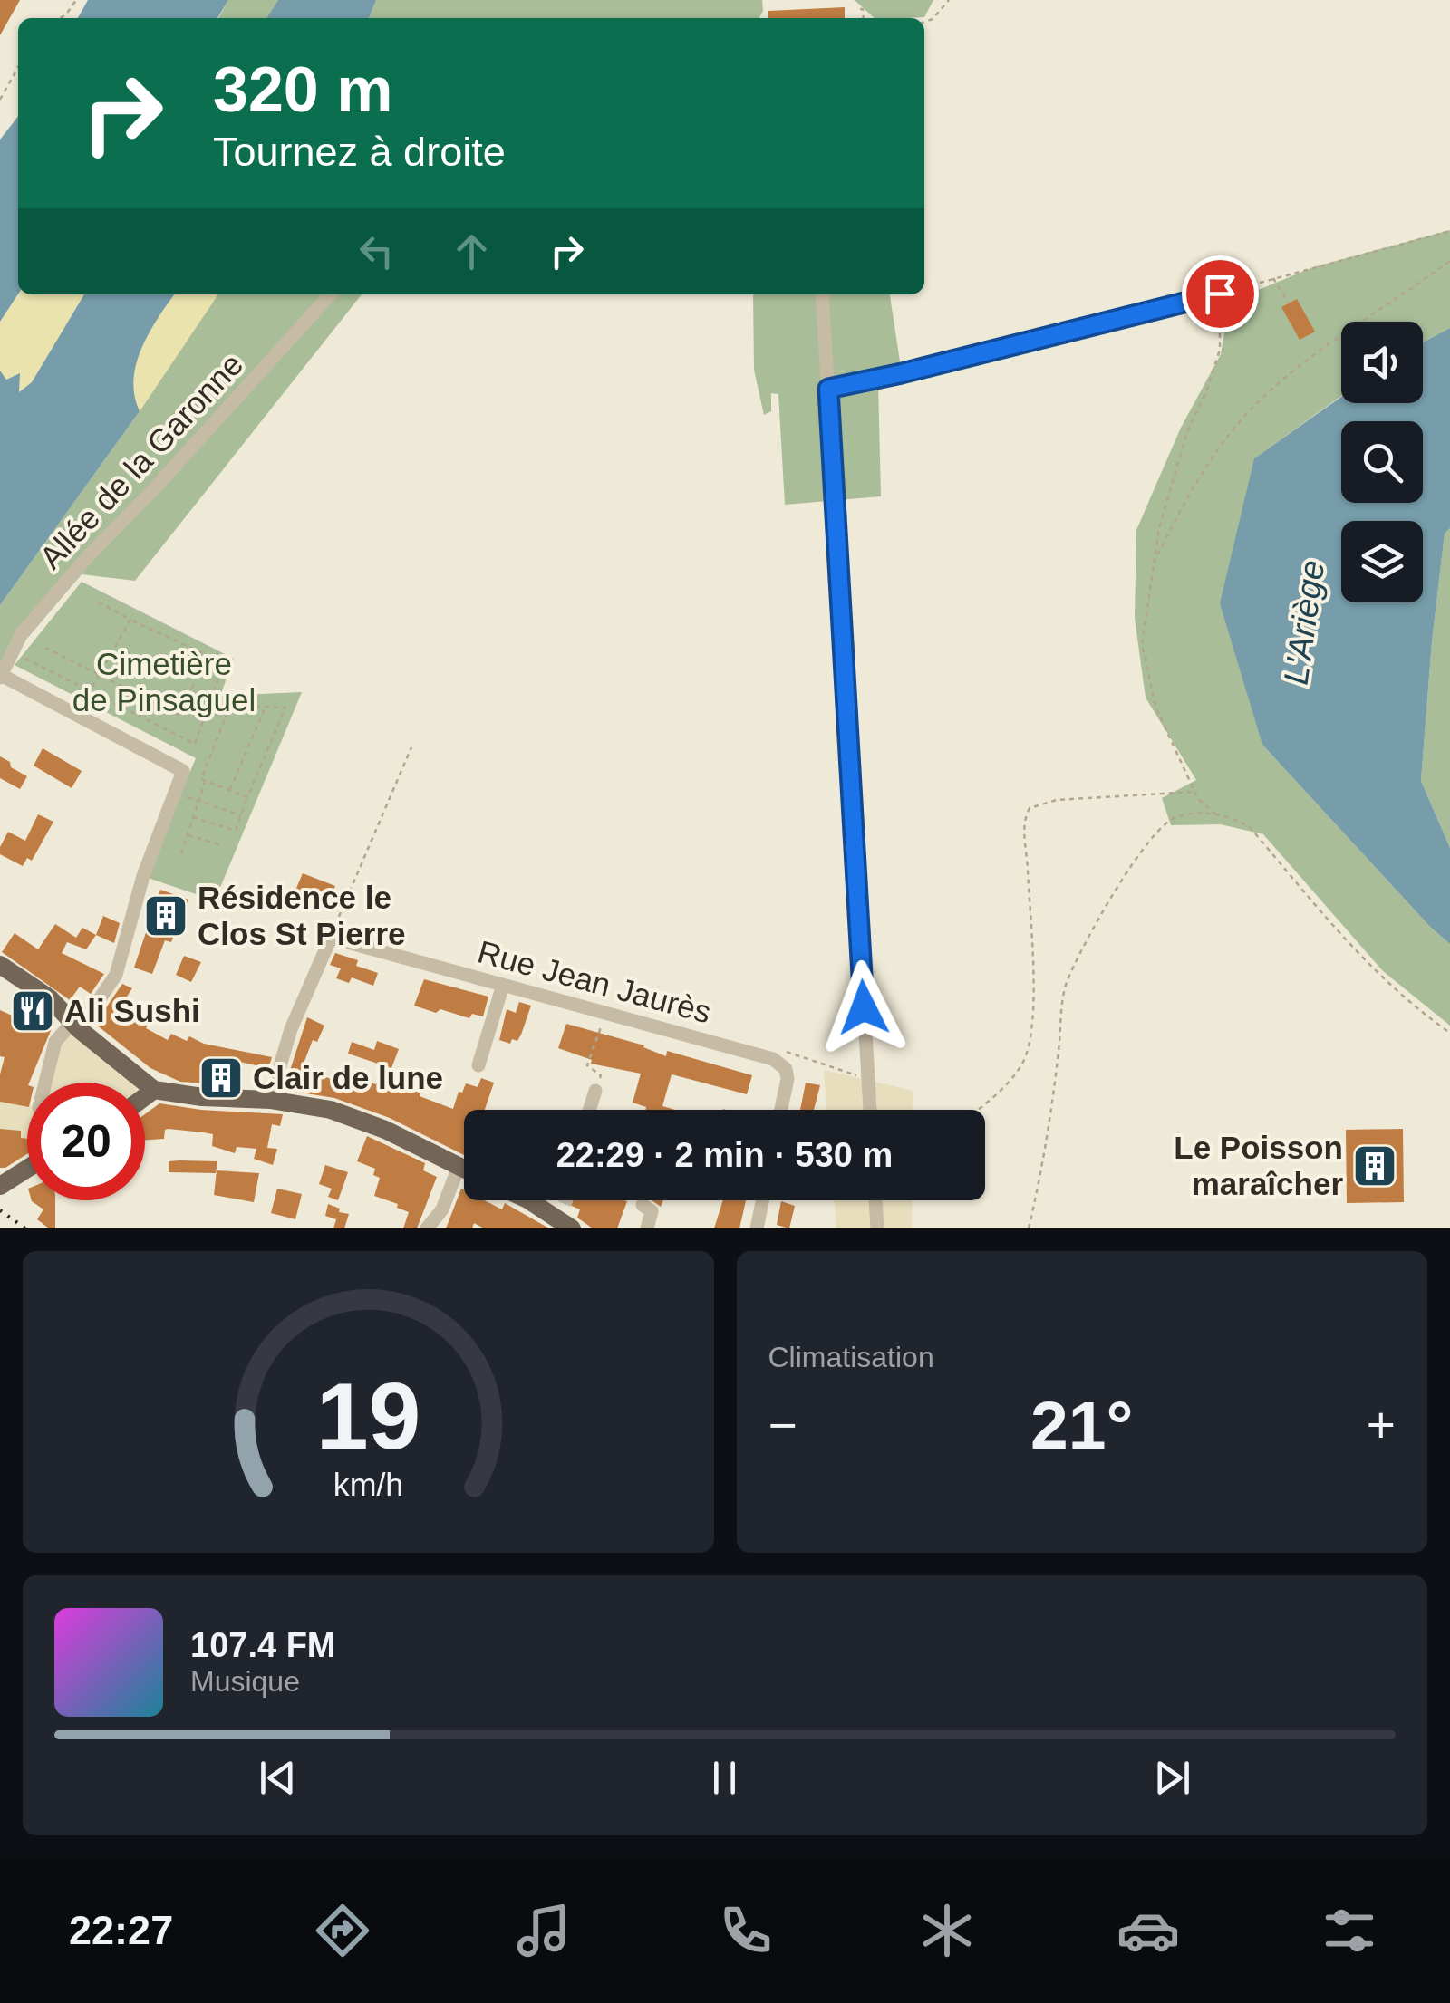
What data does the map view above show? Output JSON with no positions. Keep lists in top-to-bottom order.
{
  "streets": {
    "street": ["Allée de la Garonne", "Rue Jean Jaurès"]
  },
  "water": ["L'Ariège"],
  "parks": ["Cimetière de Pinsaguel"],
  "places": {
    "building": ["Résidence le Clos St Pierre", "Clair de lune", "Le Poisson maraîcher"],
    "restaurant": ["Ali Sushi"]
  },
  "page": {
    "turn": ["320 m", "Tournez à droite"],
    "limit": "20",
    "trip": "22:29 · 2 min · 530 m",
    "tile": "Climatisation",
    "heat": ["−", "21°", "+"],
    "song": ["107.4 FM", "Musique"],
    "tabs": "22:27",
    "gauge": ["19", "km/h"]
  }
}
